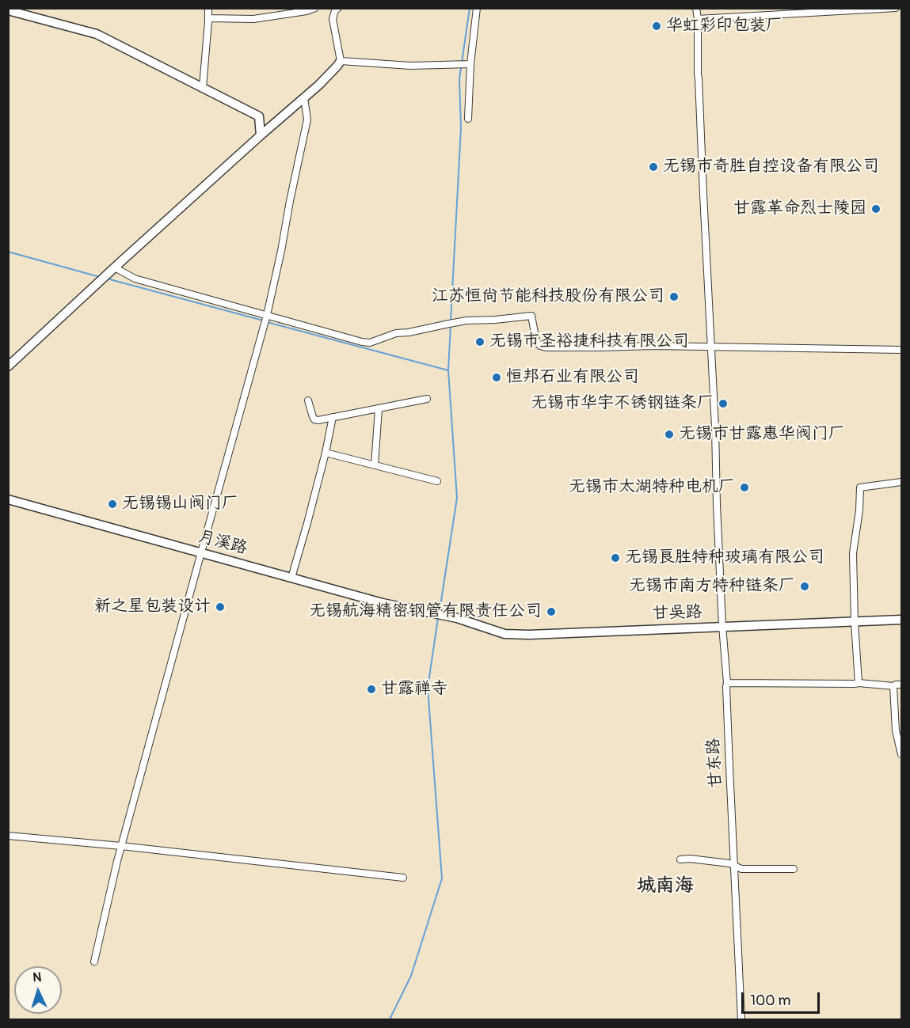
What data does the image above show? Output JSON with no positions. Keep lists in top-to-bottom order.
{
  "streets": {
    "street": ["月溪路", "甘吴路", "甘东路"]
  },
  "crossings": [
    ["月溪路", "甘吴路"],
    ["甘吴路", "甘东路"]
  ],
  "districts": ["城南海"],
  "places": [
    "华虹彩印包装厂",
    "无锡市奇胜自控设备有限公司",
    "甘露革命烈士陵园",
    "江苏恒尚节能科技股份有限公司",
    "无锡市圣裕捷科技有限公司",
    "恒邦石业有限公司",
    "无锡市华宇不锈钢链条厂",
    "无锡市甘露惠华阀门厂",
    "无锡市太湖特种电机厂",
    "无锡锡山阀门厂",
    "无锡良胜特种玻璃有限公司",
    "无锡市南方特种链条厂",
    "新之星包装设计",
    "无锡航海精密钢管有限责任公司",
    "甘露禅寺"
  ],
  "scale_bar": "100 m",
  "north": "top"
}
